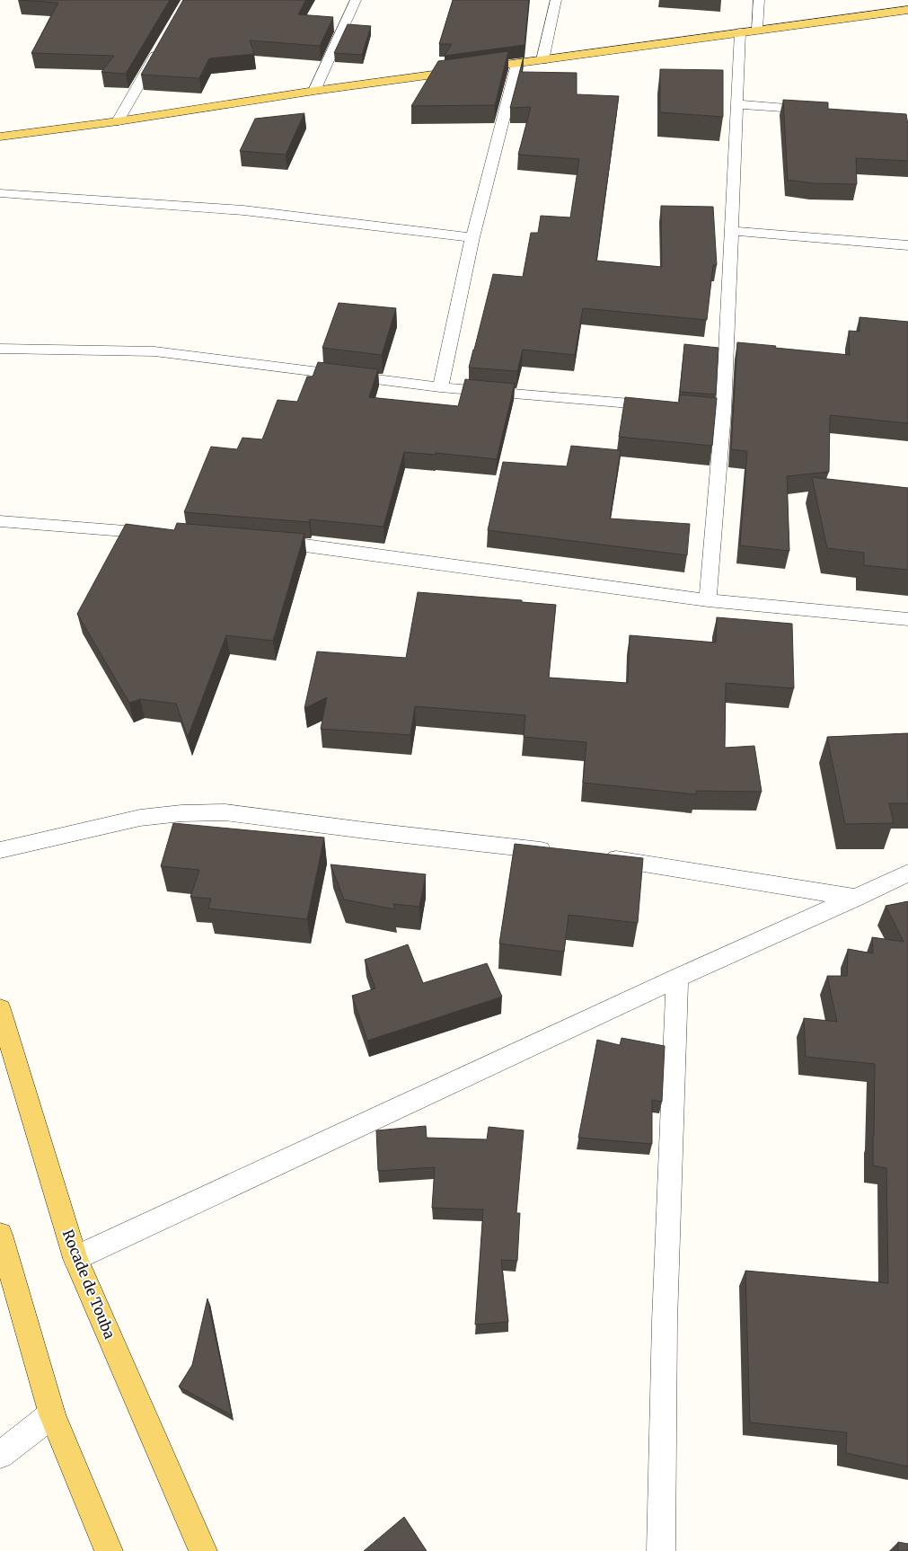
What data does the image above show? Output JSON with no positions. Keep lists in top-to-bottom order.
{
  "streets": {
    "main road": ["Rocade de Touba"]
  }
}
